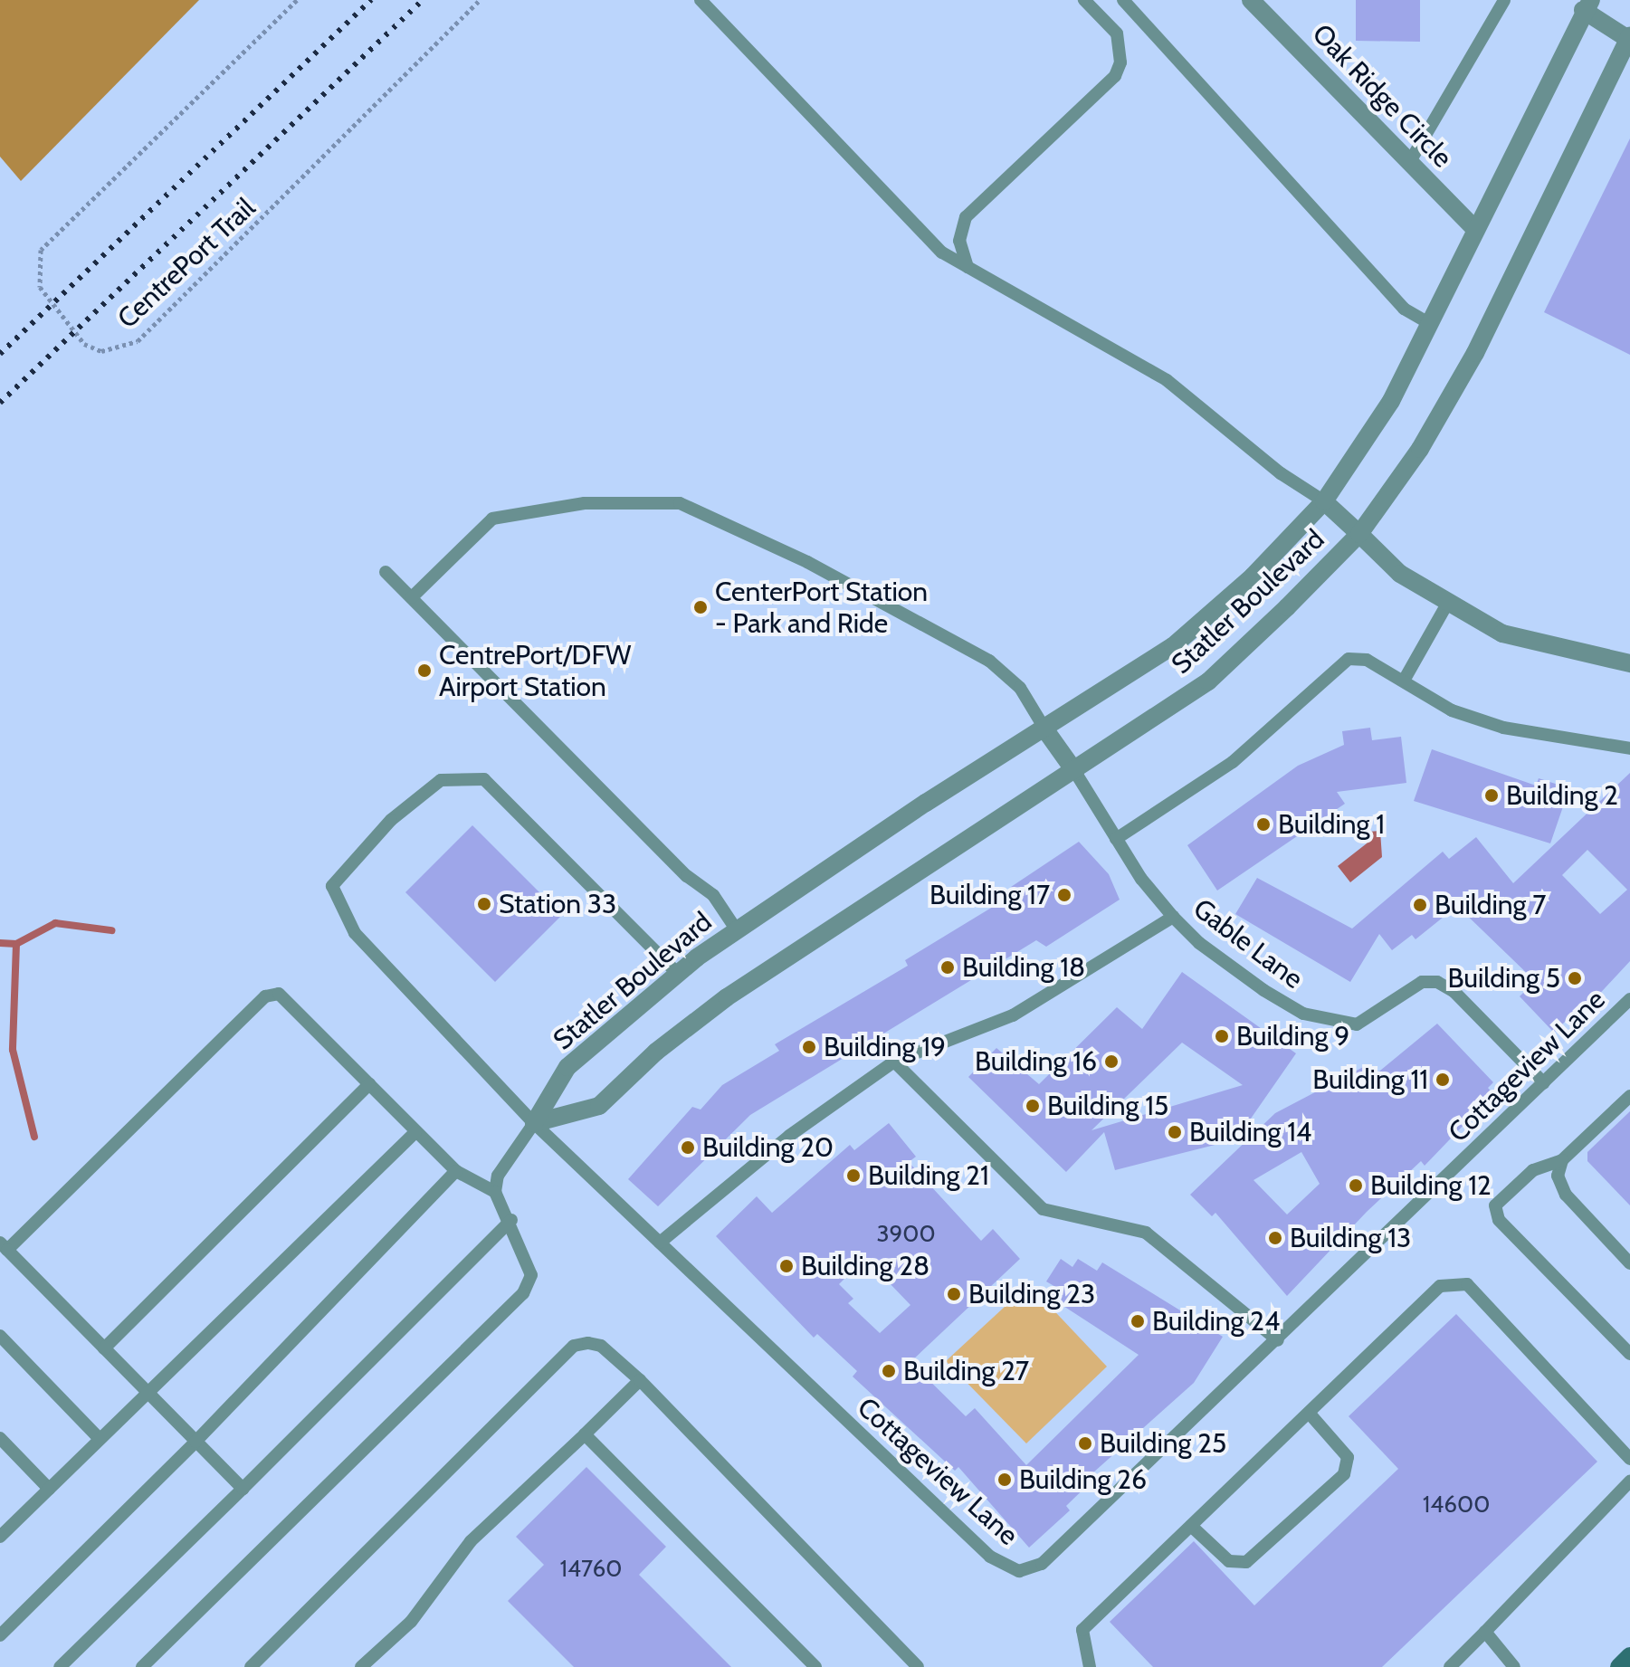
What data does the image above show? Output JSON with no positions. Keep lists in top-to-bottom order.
{
  "streets": {
    "street": ["Oak Ridge Circle", "Statler Boulevard"],
    "lane": ["Gable Lane", "Cottageview Lane"],
    "path": ["CentrePort Trail"]
  },
  "crossings": [
    ["Oak Ridge Circle", "Statler Boulevard"],
    ["Statler Boulevard", "Gable Lane"],
    ["Statler Boulevard", "Cottageview Lane"],
    ["Gable Lane", "Cottageview Lane"]
  ],
  "places": [
    "CenterPort Station - Park and Ride",
    "CentrePort/DFW Airport Station",
    "Building 2",
    "Building 1",
    "Building 17",
    "Station 33",
    "Building 7",
    "Building 18",
    "Building 5",
    "Building 9",
    "Building 19",
    "Building 16",
    "Building 11",
    "Building 15",
    "Building 14",
    "Building 20",
    "Building 21",
    "Building 12",
    "Building 13",
    "Building 28",
    "Building 23",
    "Building 24",
    "Building 27",
    "Building 25",
    "Building 26"
  ],
  "house_numbers": ["3900", "14600", "14760"]
}
